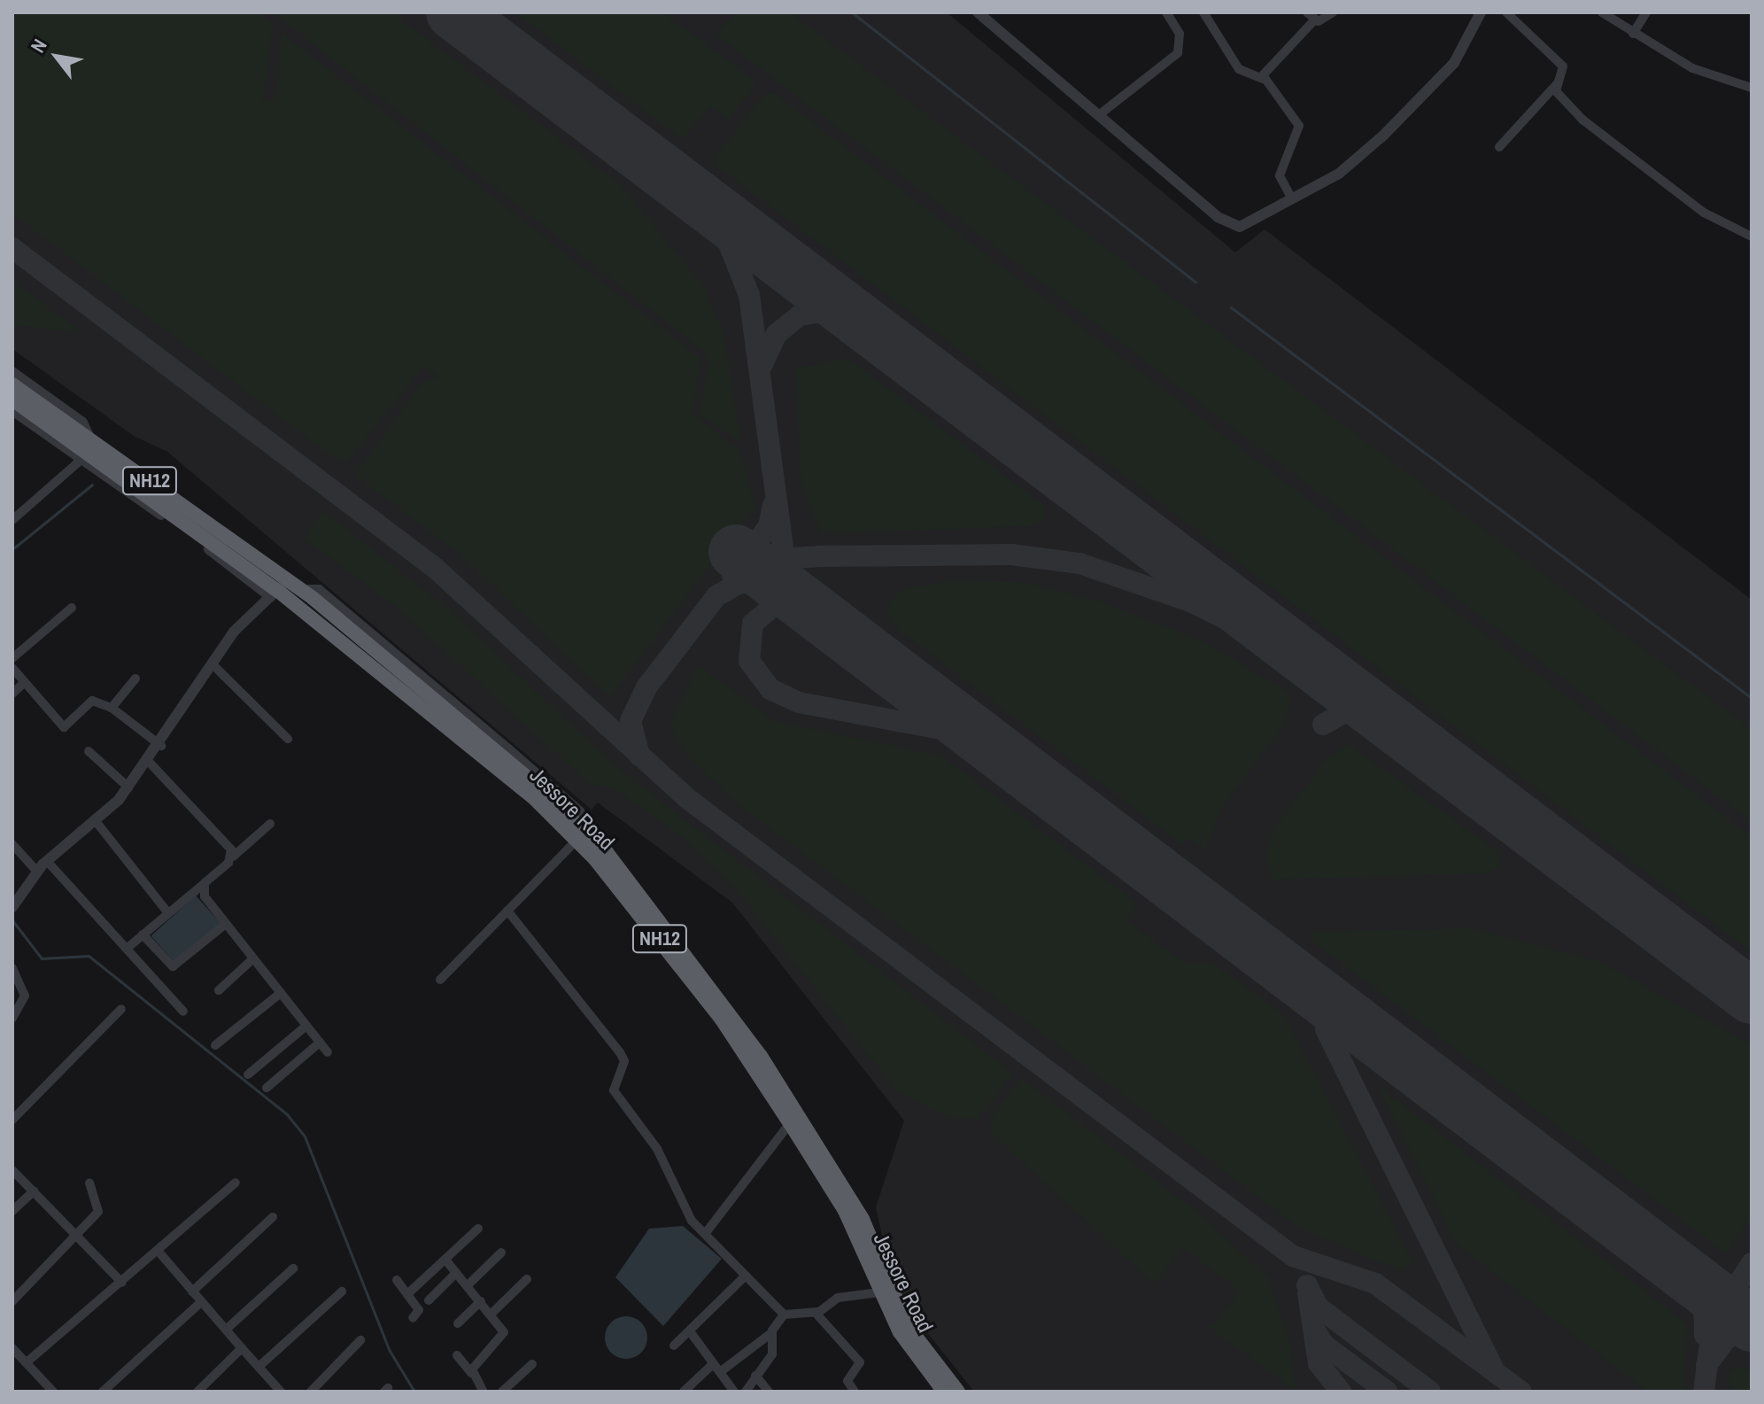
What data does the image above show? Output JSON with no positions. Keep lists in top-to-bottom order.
{
  "streets": {
    "highway": ["NH12", "Jessore Road"]
  },
  "crossings": [
    ["NH12", "Jessore Road"]
  ],
  "north": "top left"
}
